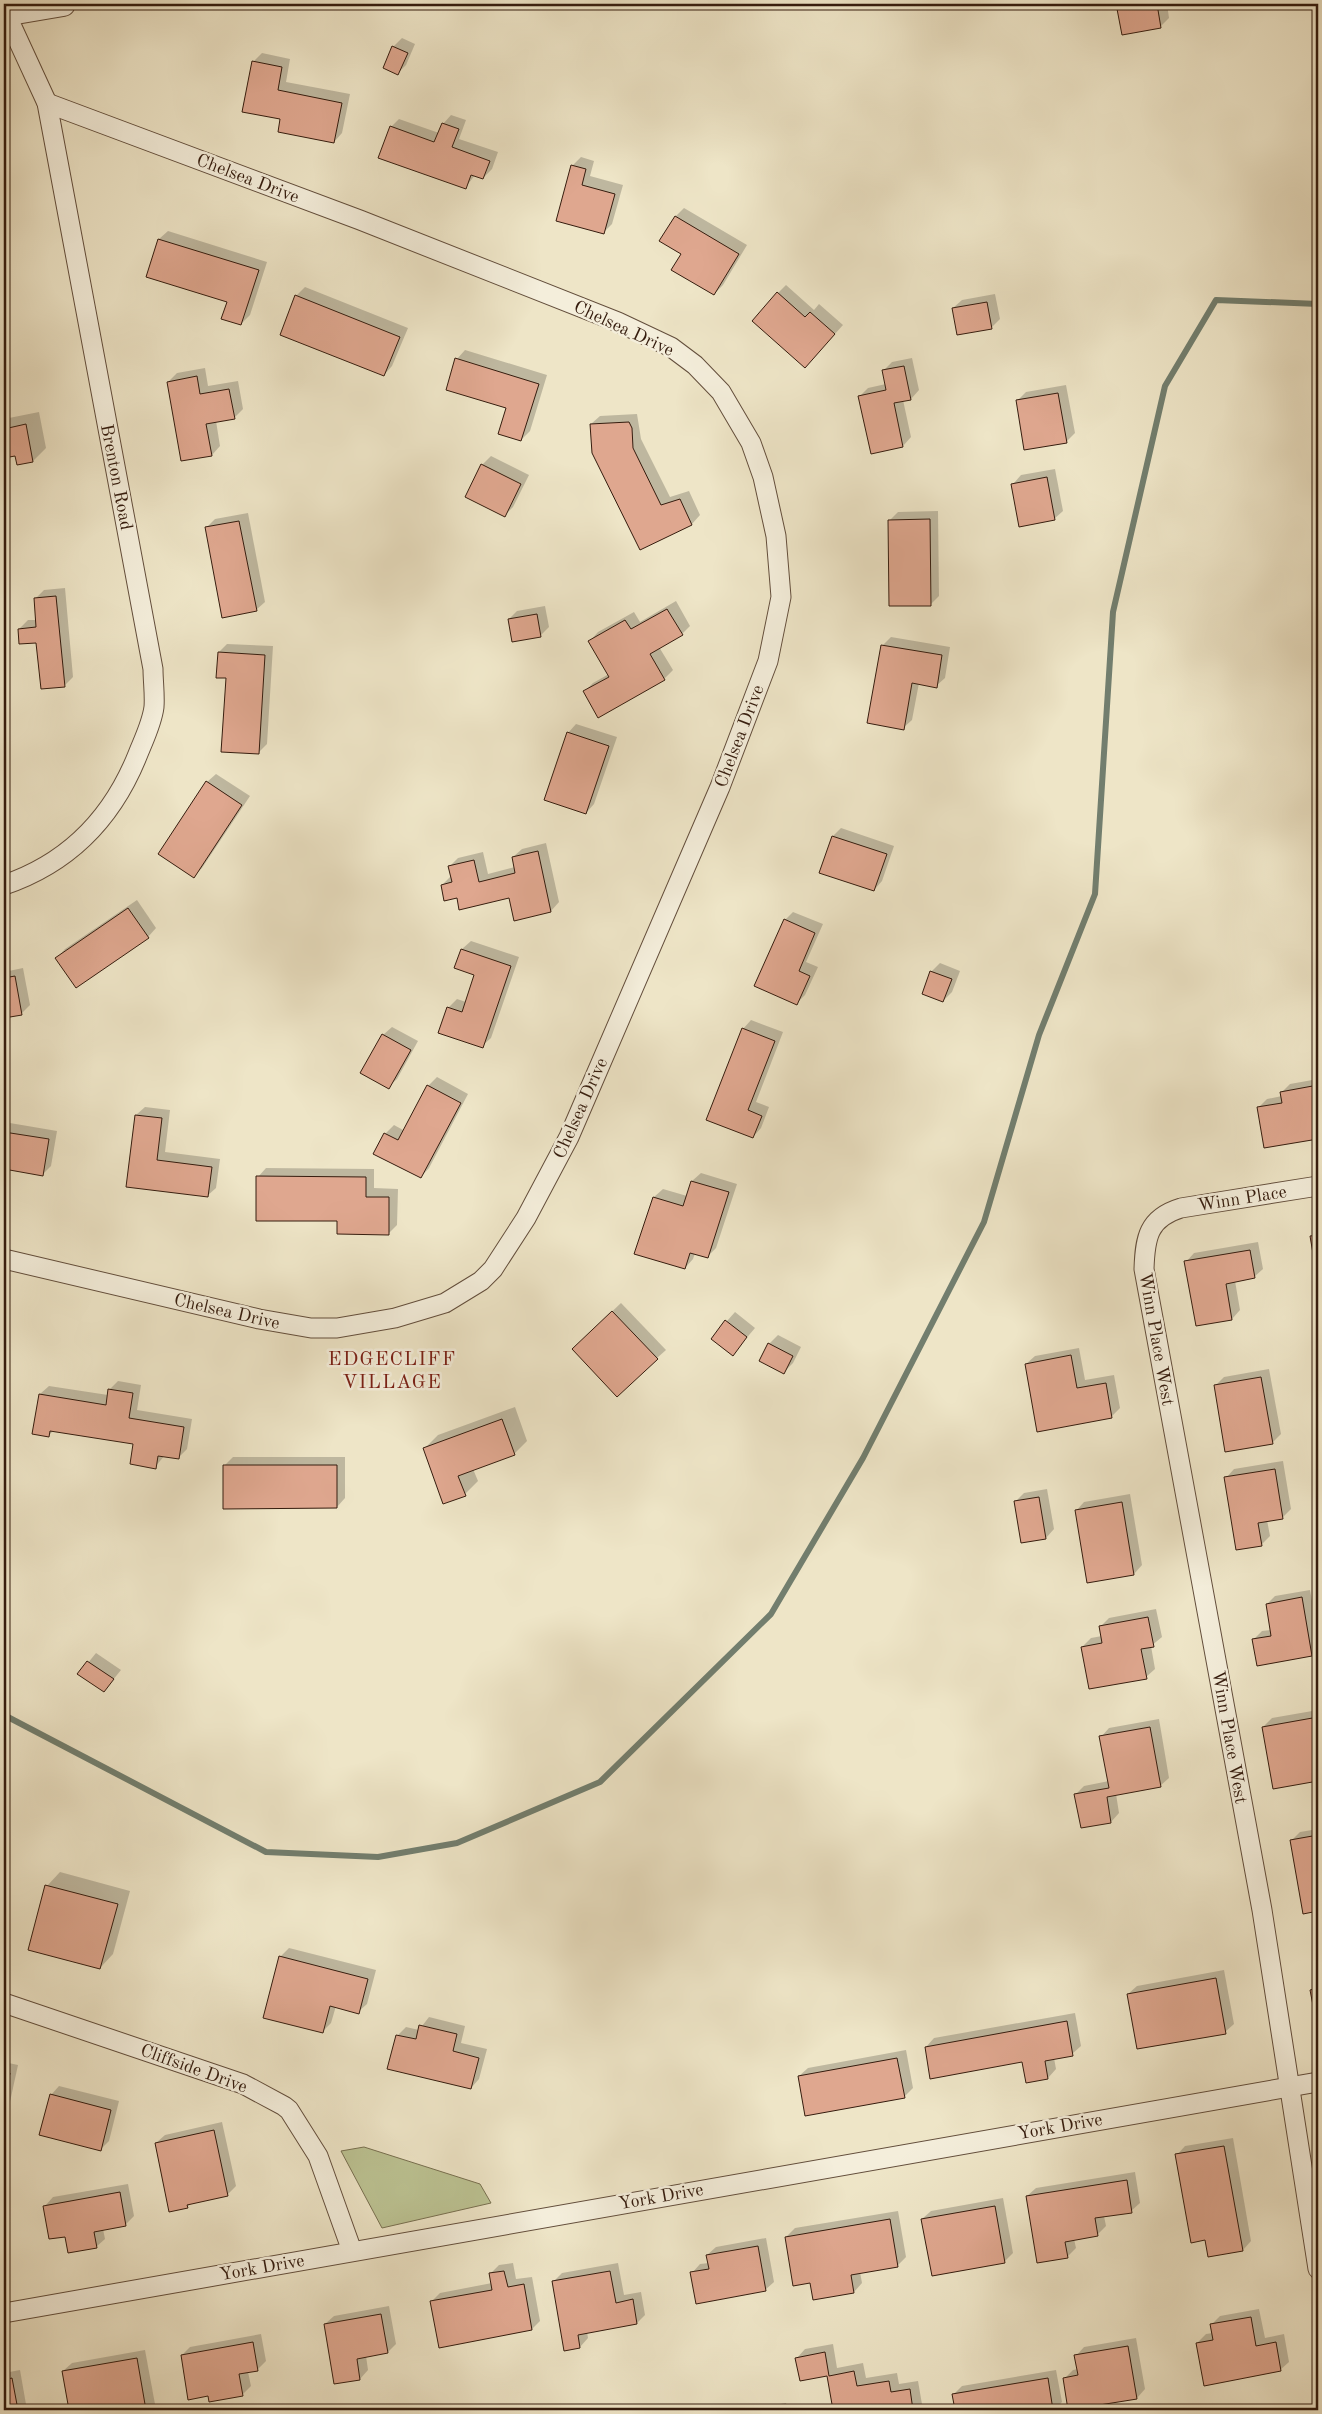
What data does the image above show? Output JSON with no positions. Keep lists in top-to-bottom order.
{
  "streets": {
    "street": [
      "Chelsea Drive",
      "Brenton Road",
      "Winn Place",
      "Winn Place West",
      "Cliffside Drive",
      "York Drive"
    ]
  },
  "crossings": [
    ["Chelsea Drive", "Brenton Road"],
    ["Winn Place", "Winn Place West"],
    ["Winn Place West", "York Drive"],
    ["Cliffside Drive", "York Drive"]
  ],
  "districts": ["EDGECLIFF VILLAGE"]
}
